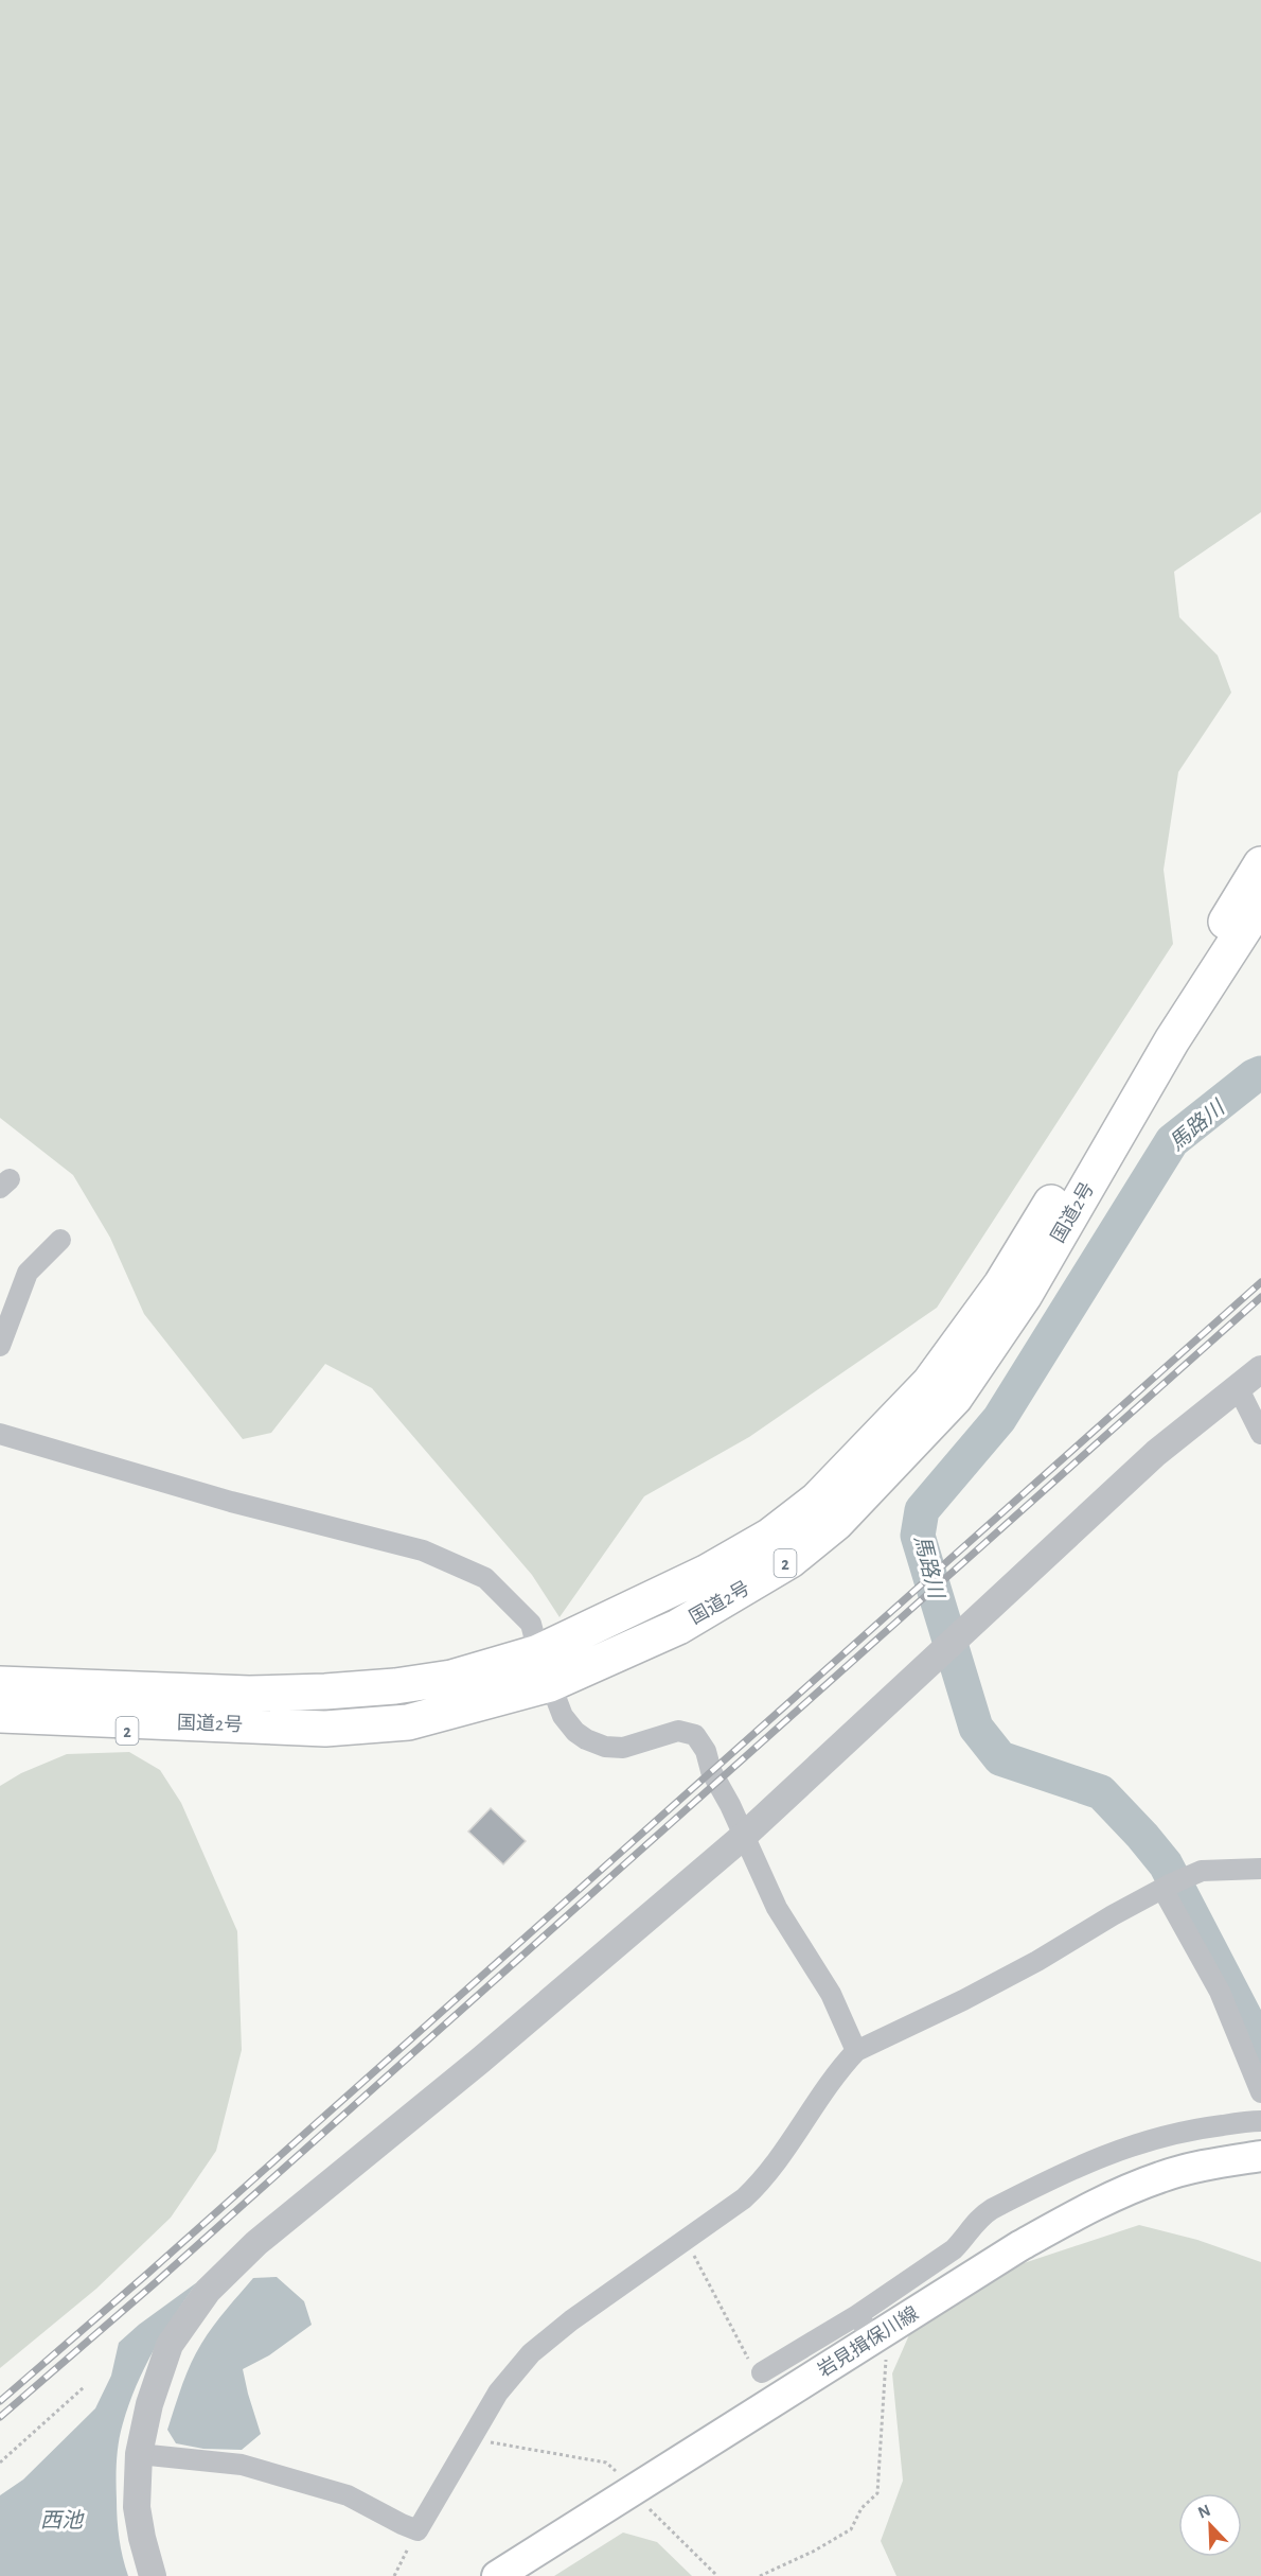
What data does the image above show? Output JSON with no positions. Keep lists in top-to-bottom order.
{
  "streets": {
    "highway": ["国道2号", "2"],
    "main road": ["岩見揖保川線"]
  },
  "crossings": [
    ["国道2号", "2"]
  ],
  "water": ["馬路川", "西池"],
  "north": "top left"
}
